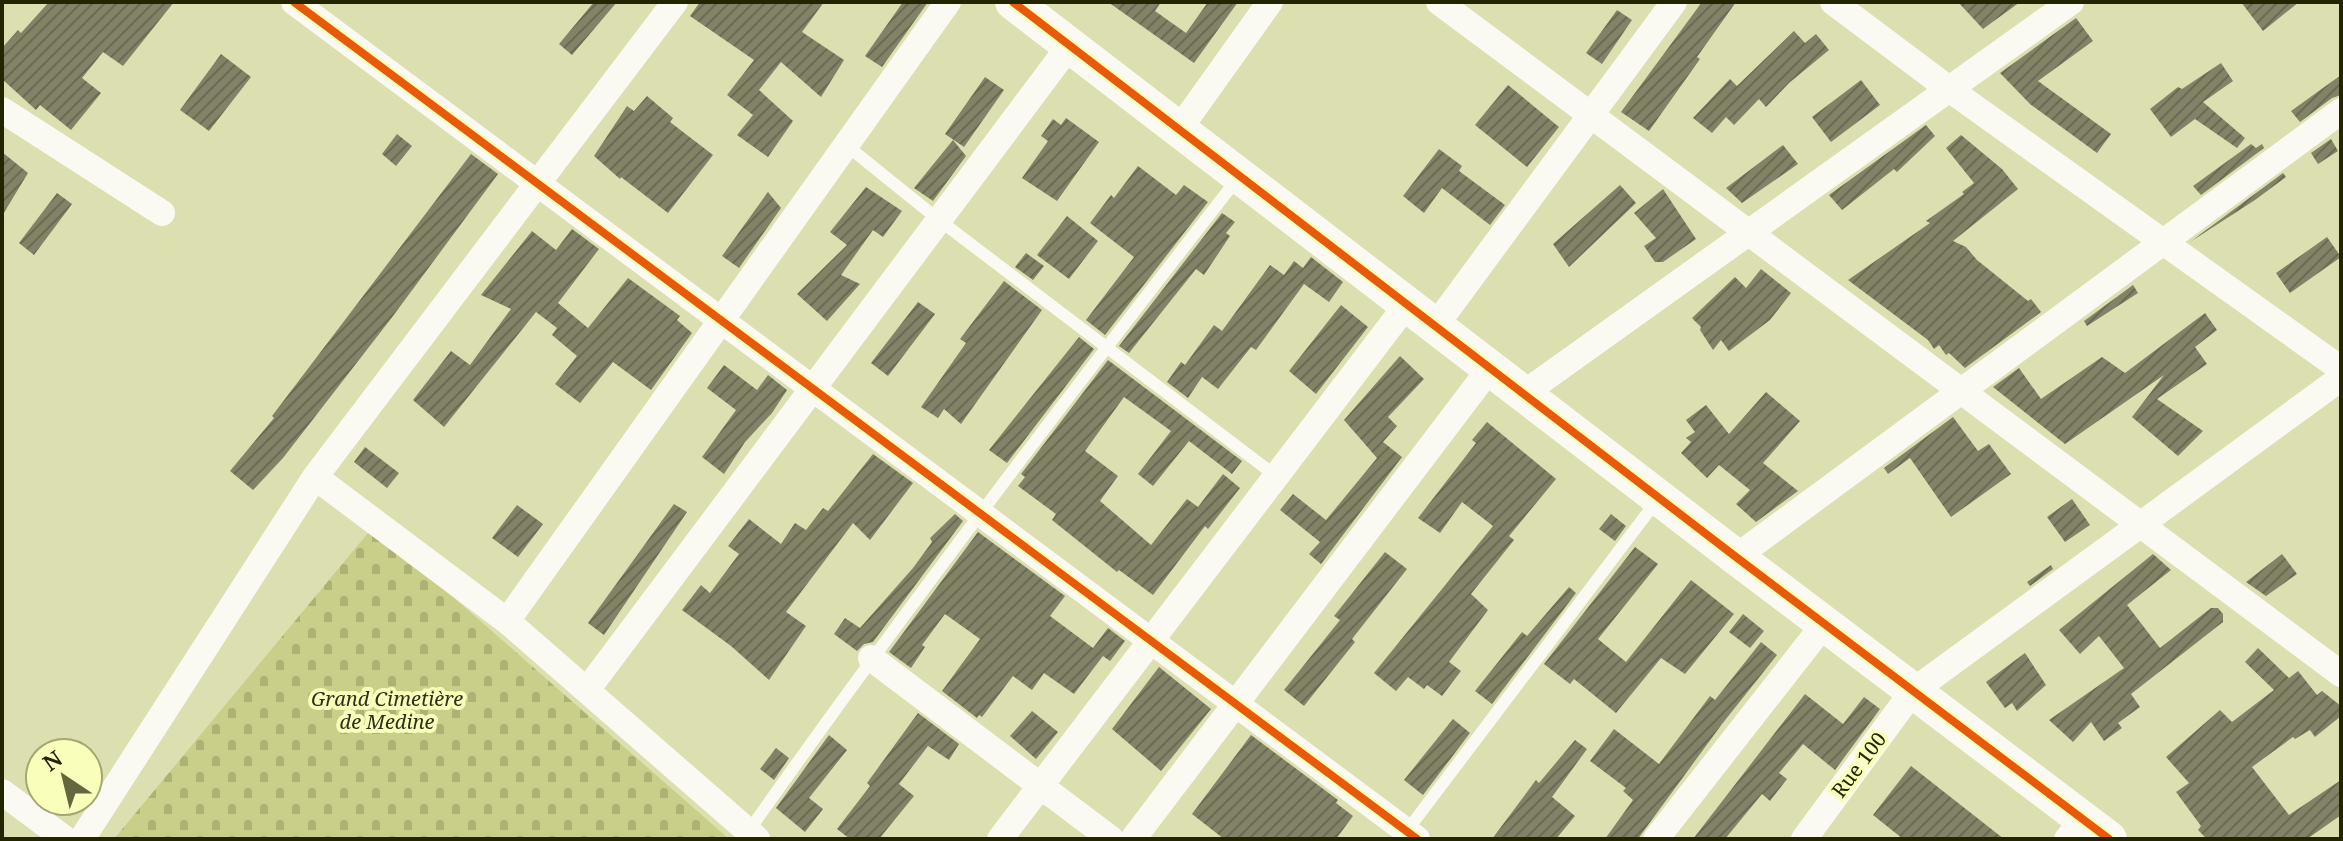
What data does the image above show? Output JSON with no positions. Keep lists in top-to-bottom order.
{
  "streets": {
    "street": ["Rue 100"]
  },
  "parks": ["Grand Cimetière de Medine"],
  "north": "top left"
}
